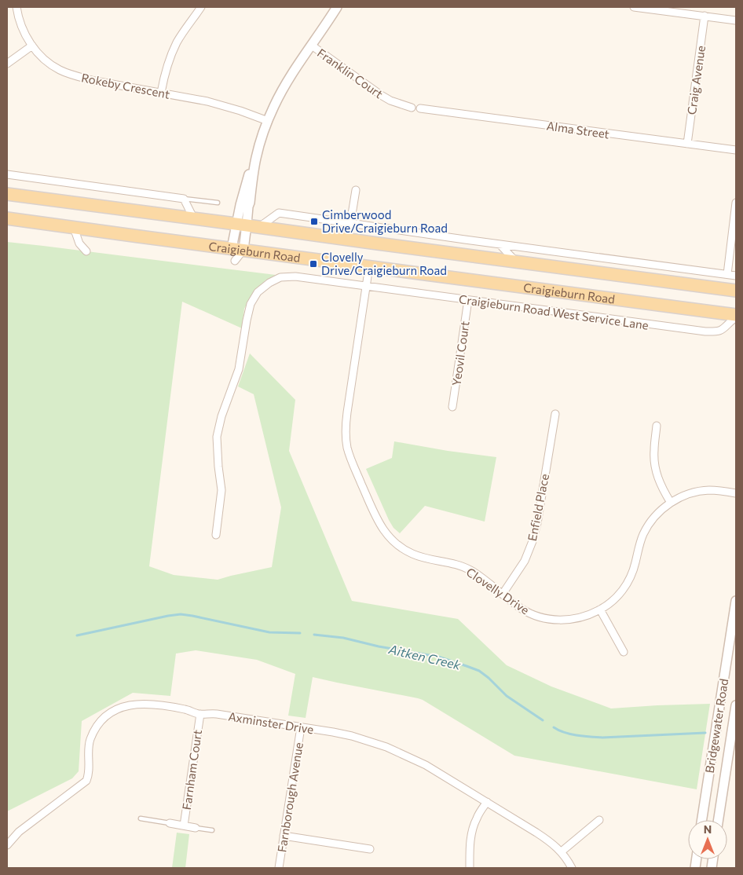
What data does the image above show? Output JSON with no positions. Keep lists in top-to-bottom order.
{
  "streets": {
    "main road": ["Craigieburn Road"],
    "street": [
      "Franklin Court",
      "Craig Avenue",
      "Rokeby Crescent",
      "Alma Street",
      "Craigieburn Road West Service Lane",
      "Yeovil Court",
      "Enfield Place",
      "Clovelly Drive",
      "Axminster Drive",
      "Bridgewater Road",
      "Farnham Court",
      "Farnborough Avenue"
    ]
  },
  "crossings": [
    ["Craig Avenue", "Alma Street"],
    ["Craigieburn Road", "Craigieburn Road West Service Lane"],
    ["Craigieburn Road", "Clovelly Drive"],
    ["Craigieburn Road West Service Lane", "Yeovil Court"],
    ["Craigieburn Road West Service Lane", "Clovelly Drive"],
    ["Enfield Place", "Clovelly Drive"],
    ["Axminster Drive", "Farnham Court"],
    ["Axminster Drive", "Farnborough Avenue"]
  ],
  "water": ["Aitken Creek"],
  "places": {
    "transit": ["Cimberwood Drive/Craigieburn Road", "Clovelly Drive/Craigieburn Road"]
  },
  "north": "top"
}
